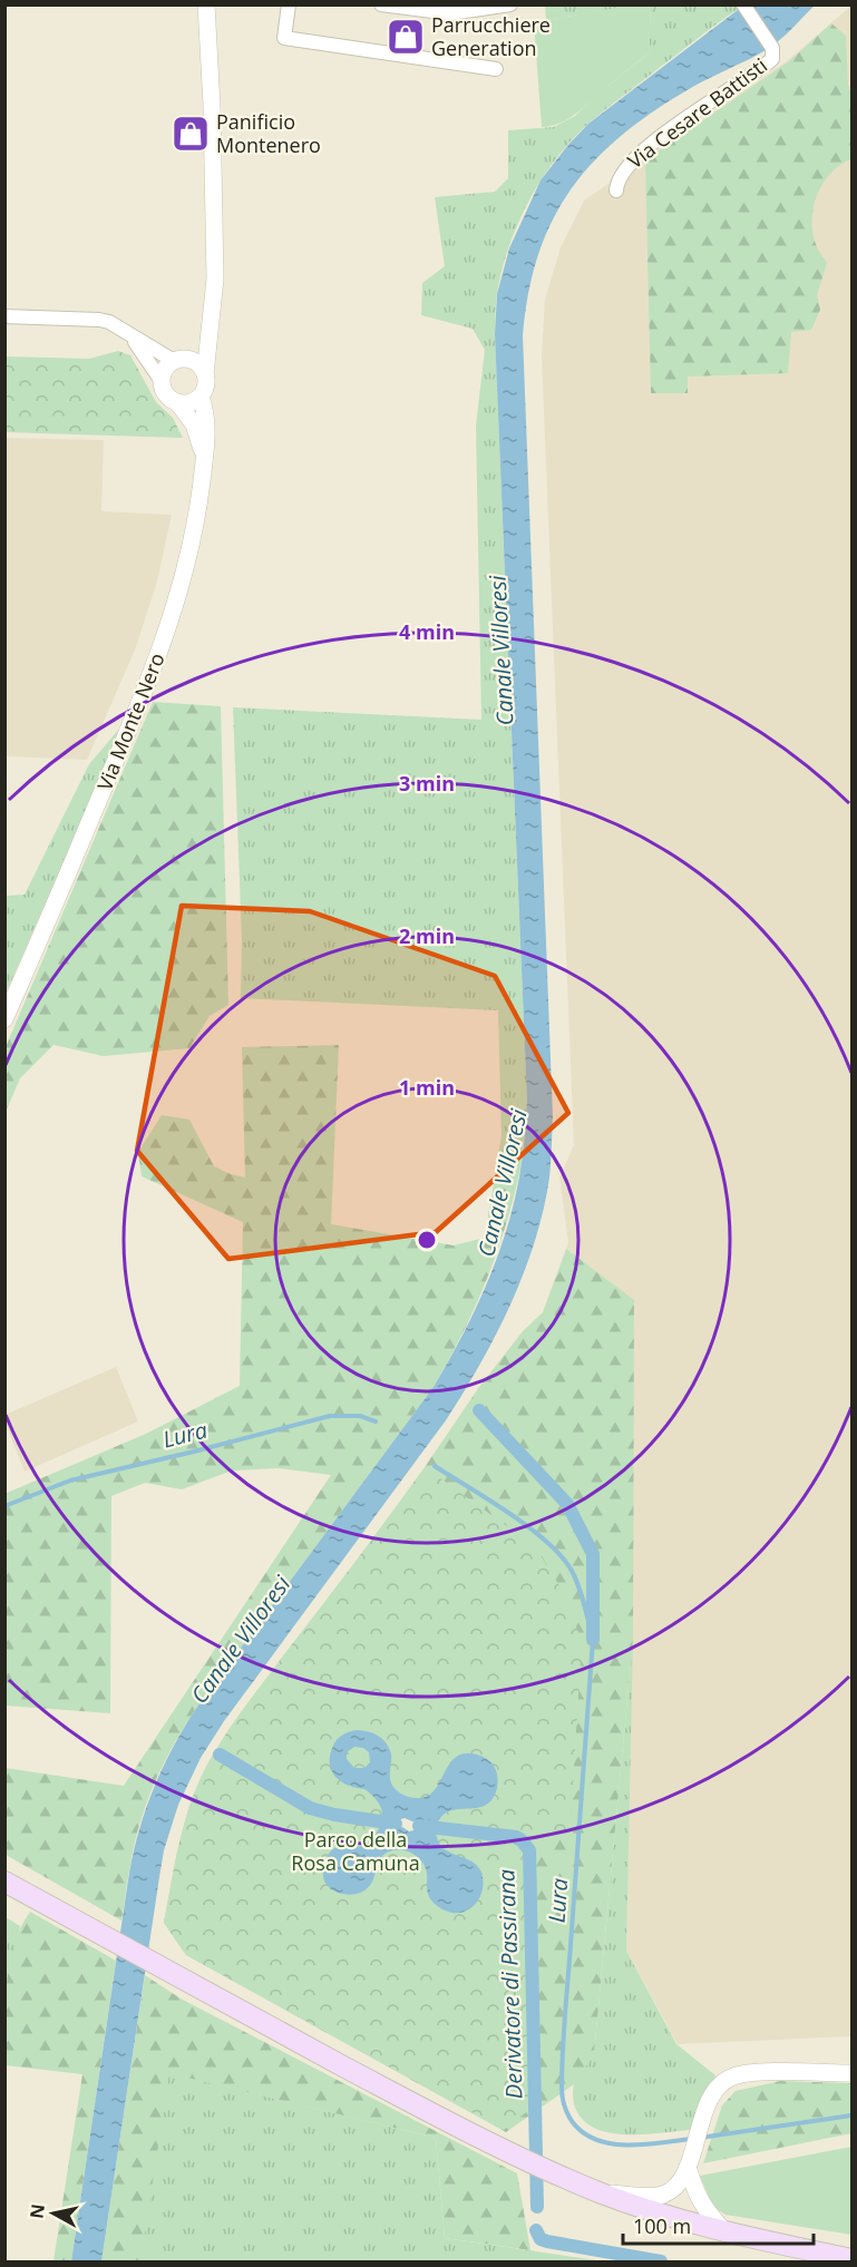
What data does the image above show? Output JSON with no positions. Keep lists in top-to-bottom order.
{
  "streets": {
    "street": ["Via Cesare Battisti", "Via Monte Nero"]
  },
  "water": ["Canale Villoresi", "Lura", "Derivatore di Passirana"],
  "parks": ["Parco della Rosa Camuna"],
  "places": {
    "shop": ["Parrucchiere Generation", "Panificio Montenero"]
  },
  "scale_bar": "100 m",
  "north": "left",
  "rings": [
    "4 min",
    "3 min",
    "2 min",
    "1 min"
  ]
}
